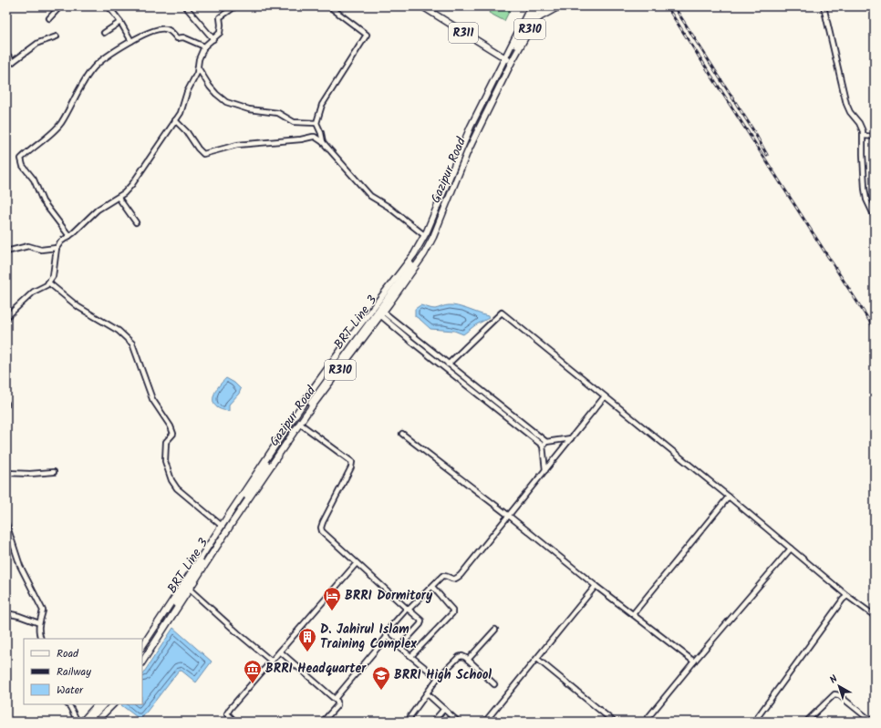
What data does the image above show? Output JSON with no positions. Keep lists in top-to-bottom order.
{
  "streets": {
    "main road": [
      "R310",
      "R311",
      "Gazipur Road",
      "BRT Line 3"
    ]
  },
  "crossings": [
    ["R310", "R311"],
    ["R310", "Gazipur Road"],
    ["R310", "BRT Line 3"],
    ["R311", "Gazipur Road"],
    ["R311", "BRT Line 3"],
    ["Gazipur Road", "BRT Line 3"]
  ],
  "places": {
    "hotel": ["BRRI Dormitory"],
    "building": ["D. Jahirul Islam Training Complex"],
    "museum": ["BRRI Headquarter"],
    "school or university": ["BRRI High School"]
  },
  "legend": ["Road", "Railway", "Water"],
  "north": "top left"
}
